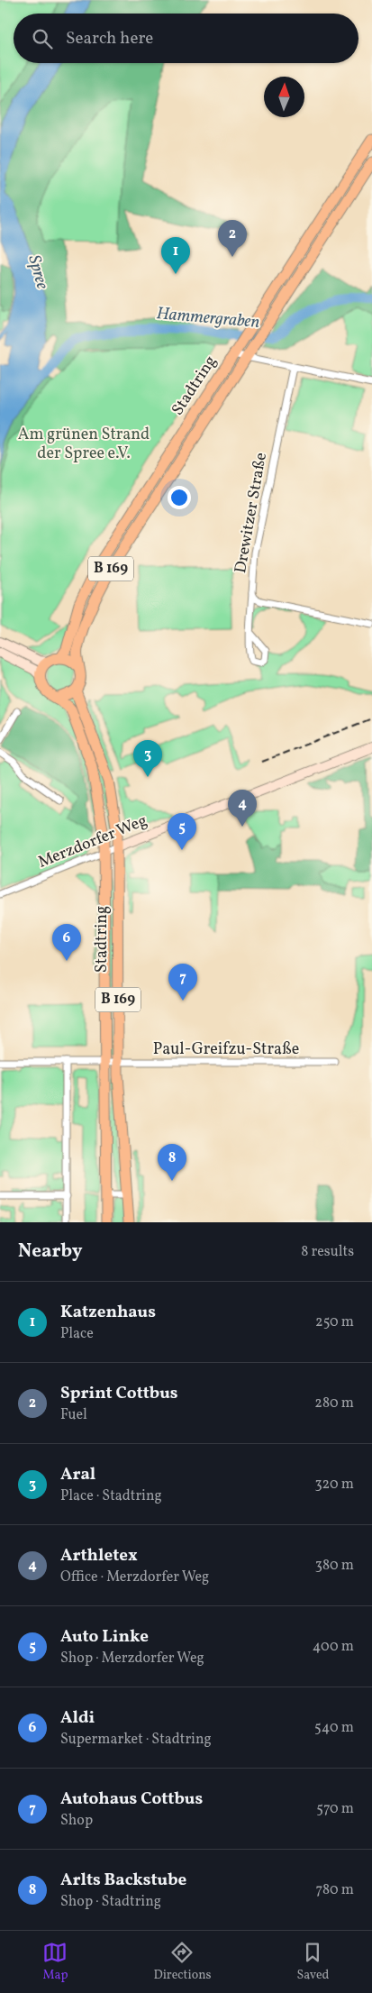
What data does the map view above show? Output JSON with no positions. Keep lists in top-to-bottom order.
{
  "streets": {
    "main road": ["Stadtring", "B 169"],
    "street": ["Drewitzer Straße", "Merzdorfer Weg", "Paul-Greifzu-Straße"]
  },
  "crossings": [
    ["Stadtring", "Merzdorfer Weg"],
    ["Stadtring", "Paul-Greifzu-Straße"]
  ],
  "water": ["Spree", "Hammergraben"],
  "parks": ["Am grünen Strand der Spree e.V."],
  "north": "top",
  "page": {
    "search": "Search here",
    "pins": [
      "2",
      "1",
      "3",
      "4",
      "5",
      "6",
      "7",
      "8"
    ],
    "heading": ["Nearby", "8 results"],
    "list": [
      {
        "mark": "1",
        "name": "Katzenhaus",
        "note": "Place",
        "value": "250 m"
      },
      {
        "mark": "2",
        "name": "Sprint Cottbus",
        "note": "Fuel",
        "value": "280 m"
      },
      {
        "mark": "3",
        "name": "Aral",
        "note": "Place · Stadtring",
        "value": "320 m"
      },
      {
        "mark": "4",
        "name": "Arthletex",
        "note": "Office · Merzdorfer Weg",
        "value": "380 m"
      },
      {
        "mark": "5",
        "name": "Auto Linke",
        "note": "Shop · Merzdorfer Weg",
        "value": "400 m"
      },
      {
        "mark": "6",
        "name": "Aldi",
        "note": "Supermarket · Stadtring",
        "value": "540 m"
      },
      {
        "mark": "7",
        "name": "Autohaus Cottbus",
        "note": "Shop",
        "value": "570 m"
      },
      {
        "mark": "8",
        "name": "Arlts Backstube",
        "note": "Shop · Stadtring",
        "value": "780 m"
      }
    ],
    "nav": ["Map", "Directions", "Saved"]
  }
}
